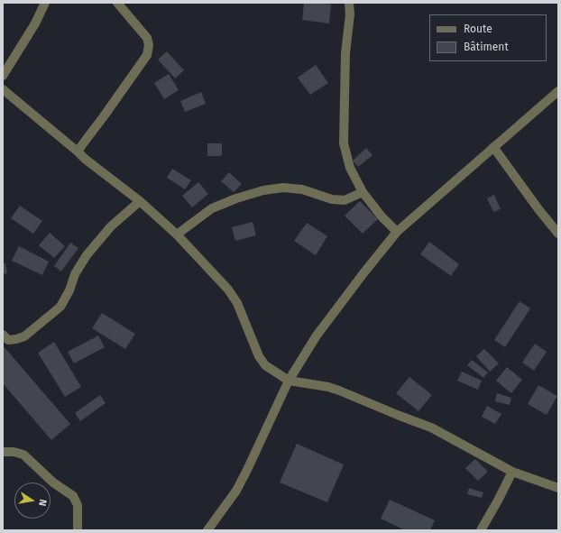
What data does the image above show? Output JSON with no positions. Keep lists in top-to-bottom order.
{
  "legend": ["Route", "Bâtiment"],
  "north": "right"
}
